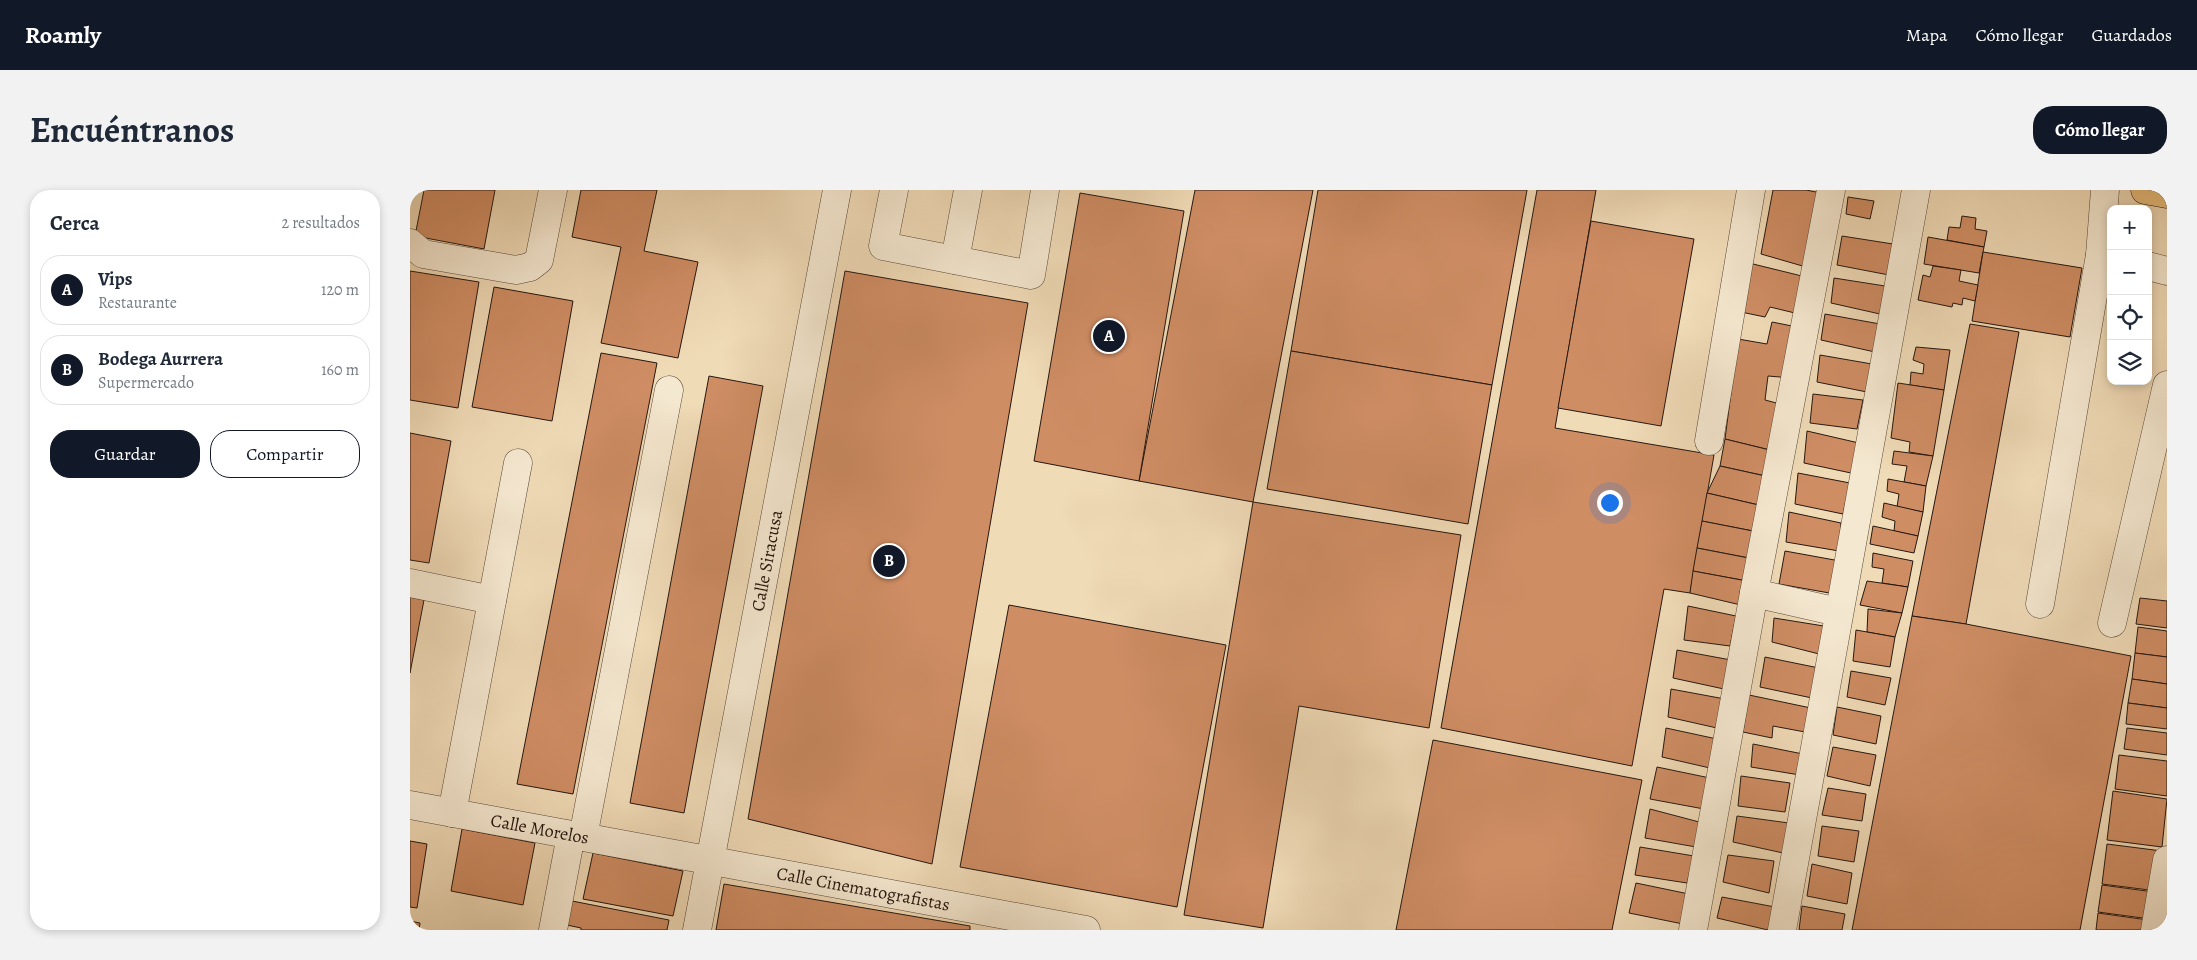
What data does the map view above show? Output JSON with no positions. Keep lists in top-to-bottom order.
{
  "streets": {
    "street": ["Calle Siracusa", "Calle Morelos", "Calle Cinematografistas"]
  },
  "crossings": [
    ["Calle Siracusa", "Calle Cinematografistas"],
    ["Calle Morelos", "Calle Cinematografistas"]
  ],
  "page": {
    "header": "Roamly",
    "nav": ["Mapa", "Cómo llegar", "Guardados"],
    "title": "Encuéntranos",
    "buttons": [
      "Cómo llegar",
      ["Guardar", "Compartir"]
    ],
    "heading": ["Cerca", "2 resultados"],
    "map_buttons": ["+", "−"],
    "list": [
      {
        "mark": "A",
        "name": "Vips",
        "note": "Restaurante",
        "value": "120 m"
      },
      {
        "mark": "B",
        "name": "Bodega Aurrera",
        "note": "Supermercado",
        "value": "160 m"
      }
    ],
    "pins": ["A", "B"]
  }
}
